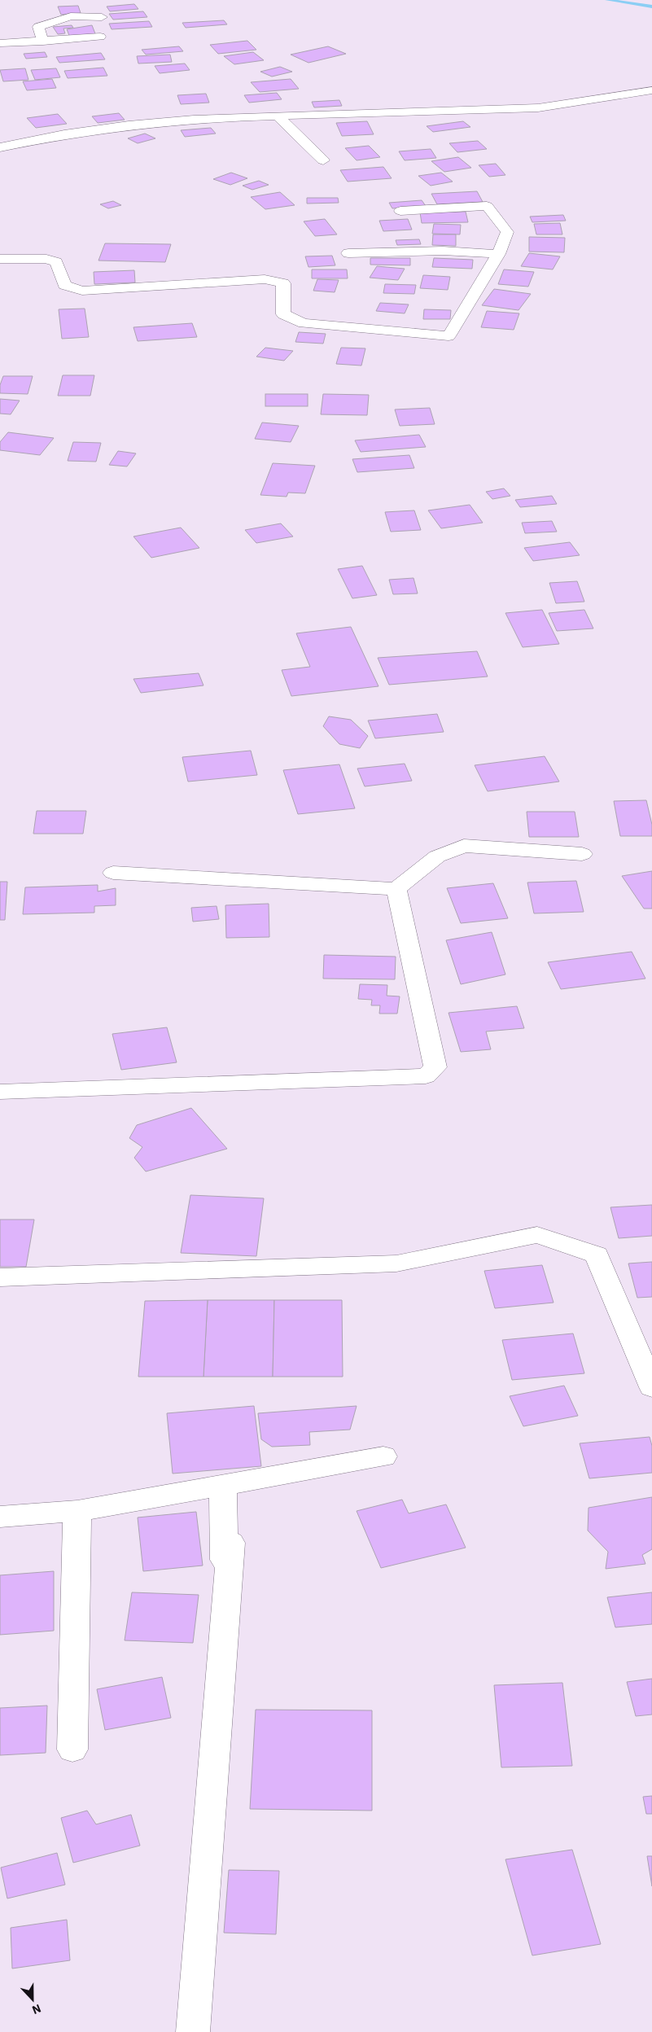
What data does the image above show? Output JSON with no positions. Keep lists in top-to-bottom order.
{
  "north": "bottom"
}
